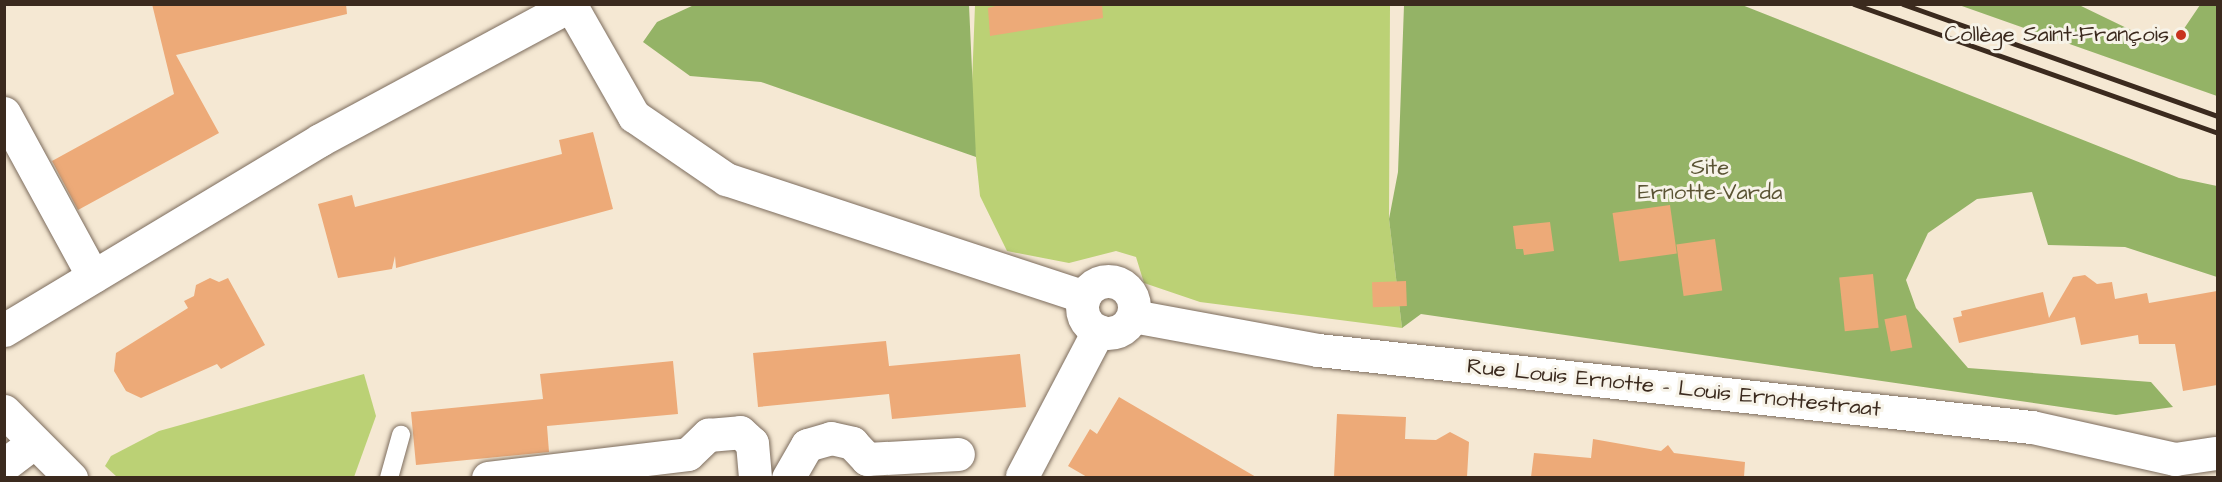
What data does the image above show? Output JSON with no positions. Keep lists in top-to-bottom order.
{
  "streets": {
    "street": ["Rue Louis Ernotte - Louis Ernottestraat"]
  },
  "parks": ["Site Ernotte-Varda"],
  "places": ["Collège Saint-François"]
}
